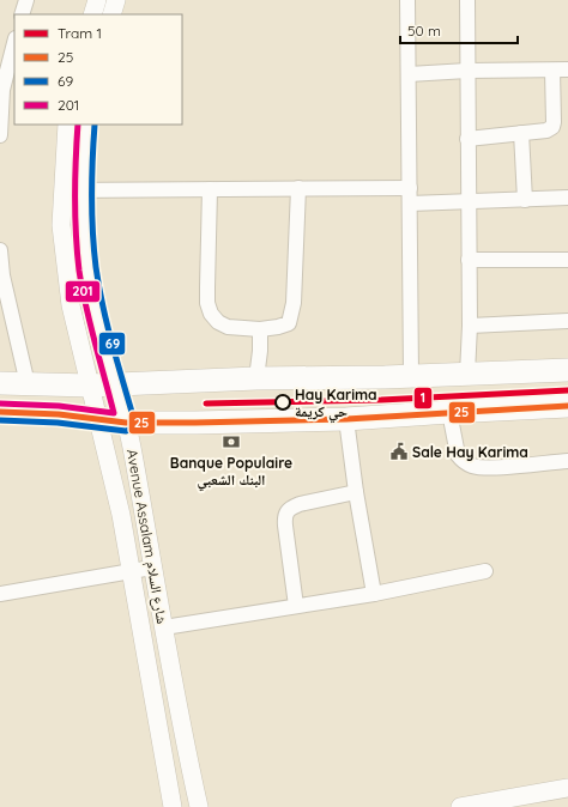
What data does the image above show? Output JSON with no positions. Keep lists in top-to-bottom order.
{
  "streets": {
    "street": ["Avenue Assalam شارع السلام"]
  },
  "places": {
    "other": ["Hay Karima حي كريمة"],
    "bank": ["Banque Populaire البنك الشعبي"],
    "public building": ["Sale Hay Karima"]
  },
  "lines": [
    "transit line 69",
    "transit line 201",
    "tram line 1",
    "transit line 25"
  ],
  "legend": [
    "Tram 1",
    "25",
    "69",
    "201"
  ],
  "scale_bar": "50 m"
}
